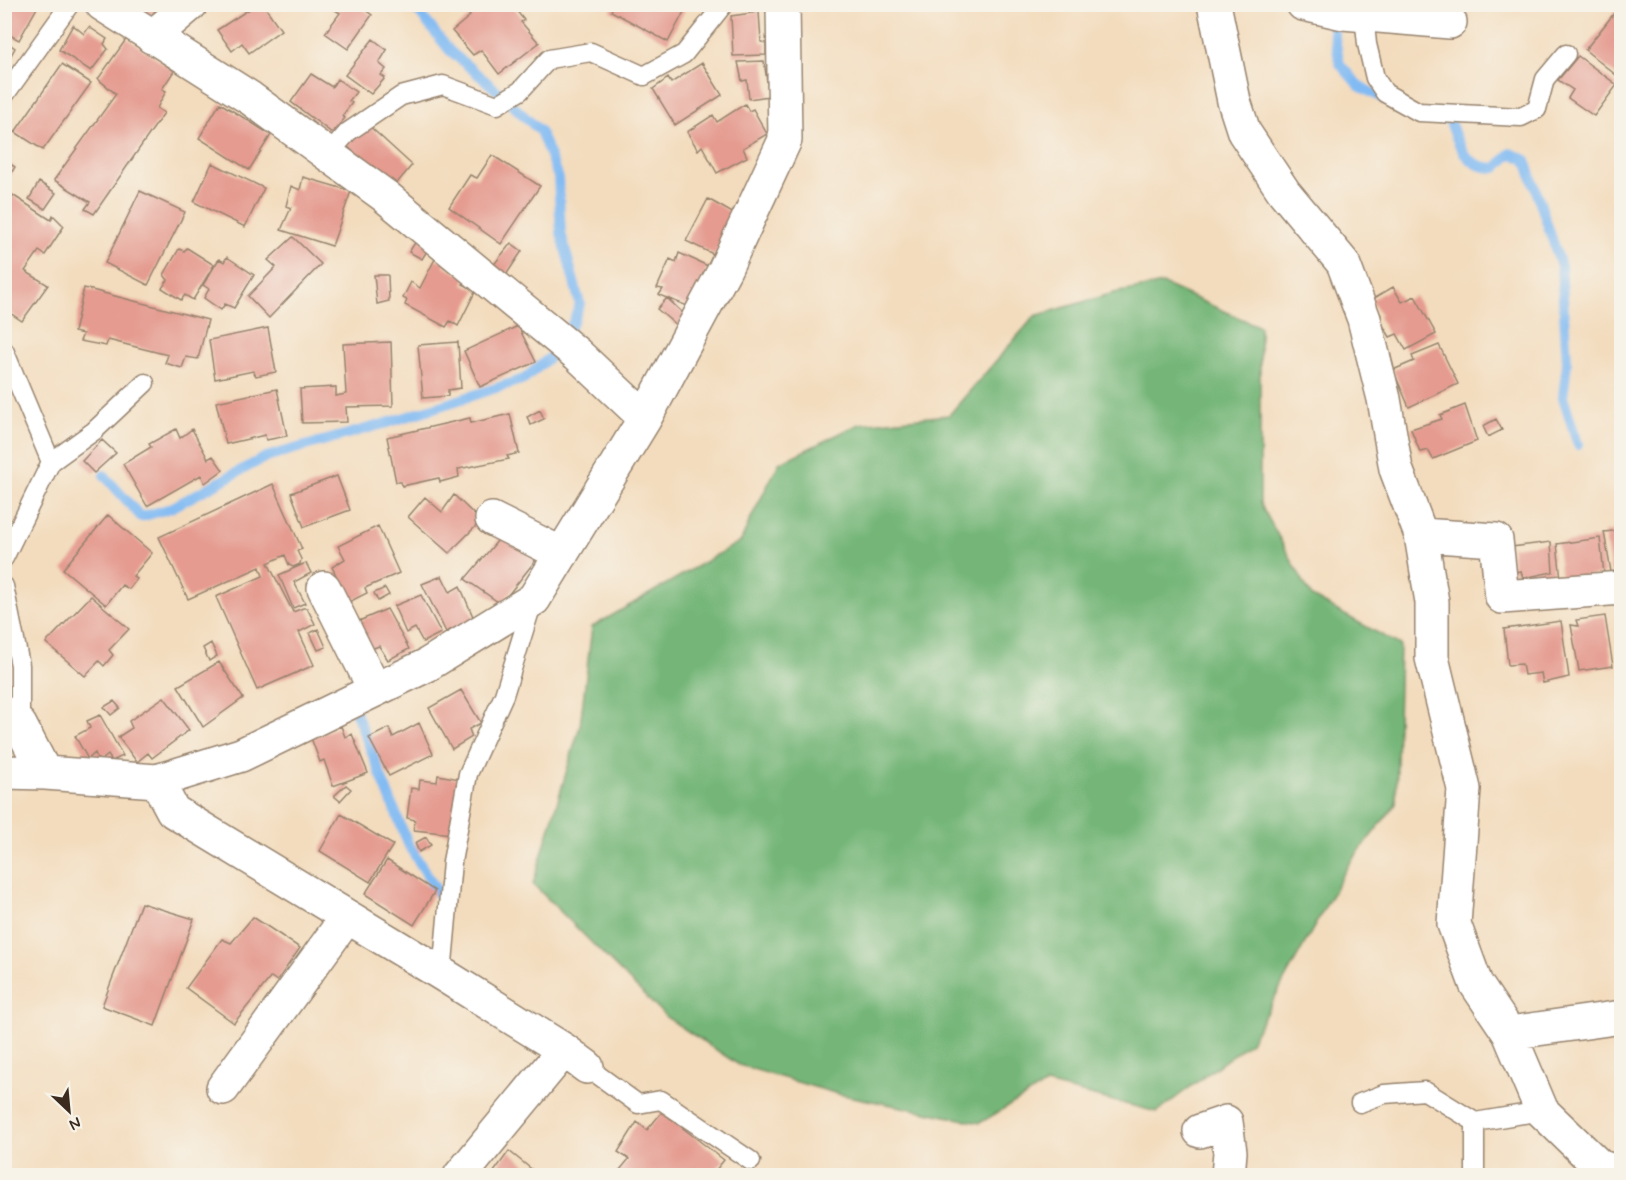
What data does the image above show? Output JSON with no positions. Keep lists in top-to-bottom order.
{
  "north": "bottom right"
}
